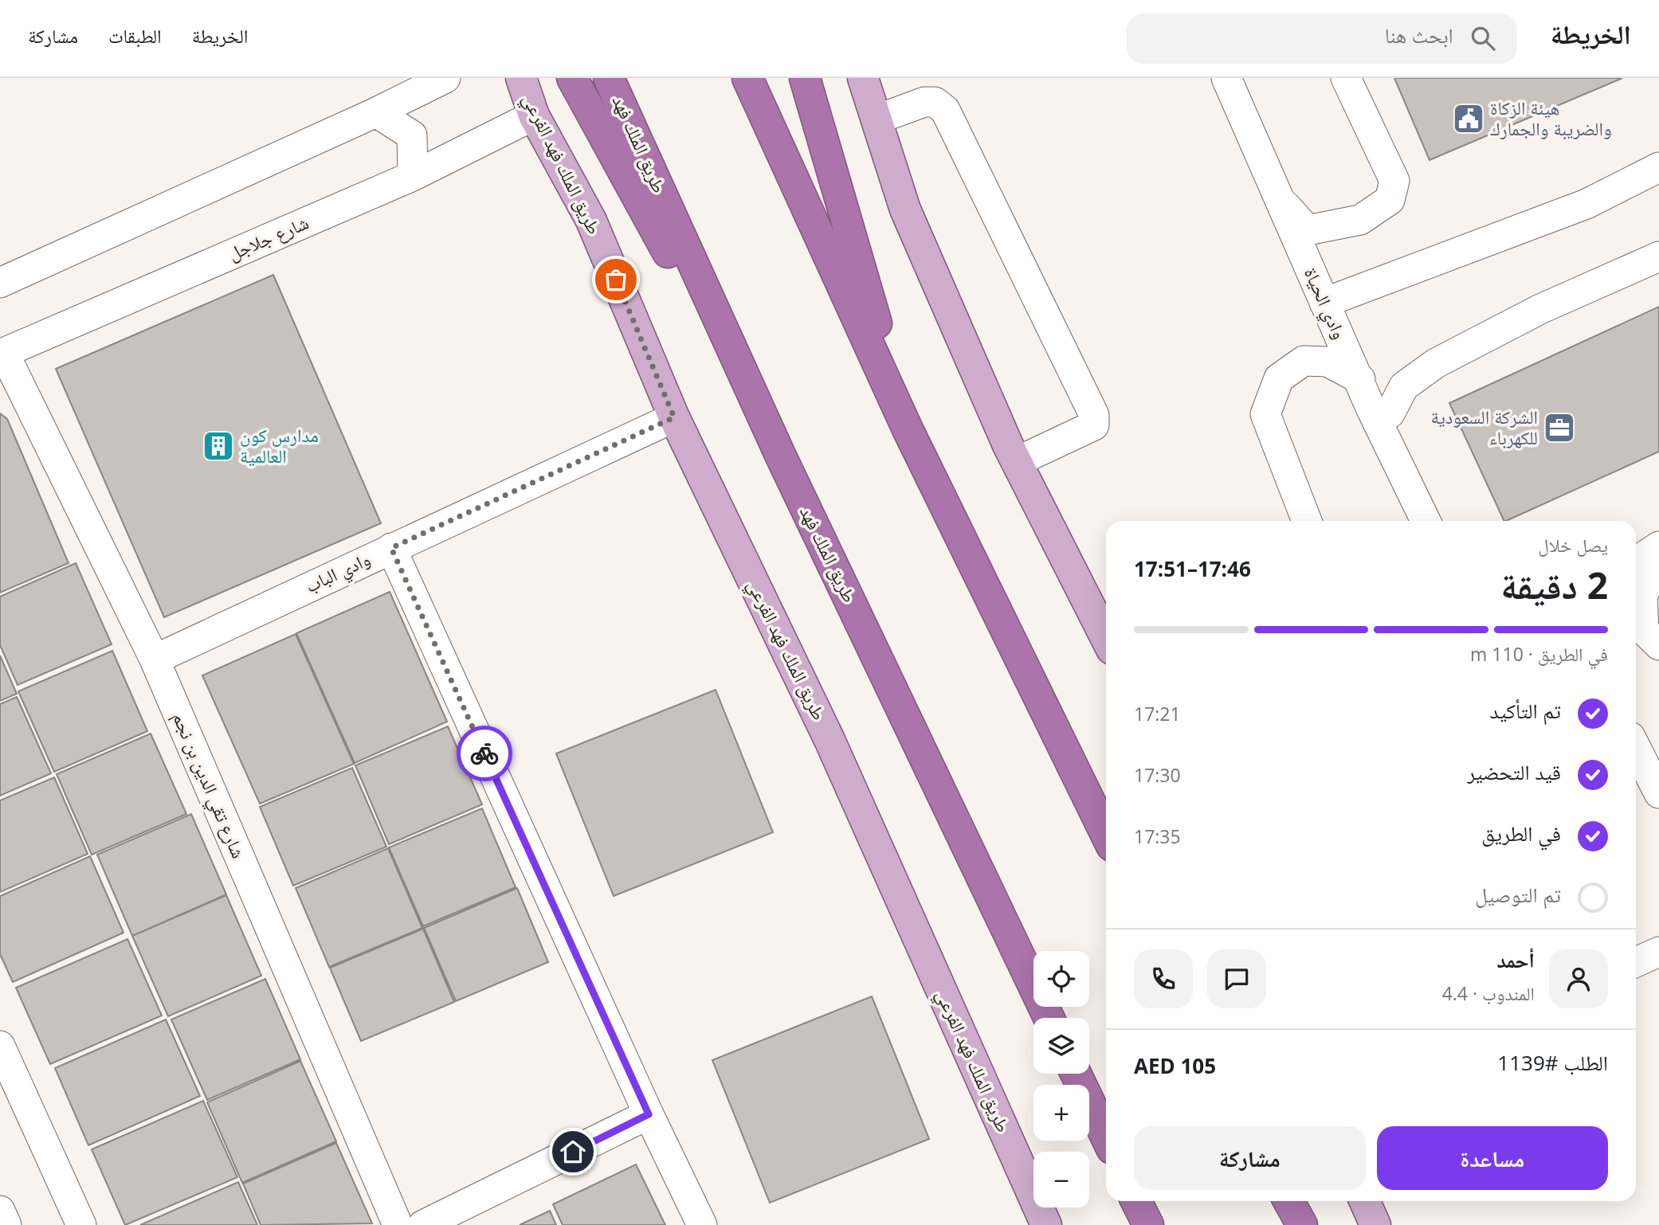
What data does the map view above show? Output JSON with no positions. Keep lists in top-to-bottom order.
{
  "streets": {
    "highway": ["طريق الملك فهد"],
    "main road": ["طريق الملك فهد الفرعي"],
    "street": [
      "شارع جلاجل",
      "وادي الحياة",
      "وادي الباب",
      "شارع تقي الدين بن نجم"
    ]
  },
  "crossings": [
    ["طريق الملك فهد الفرعي", "شارع جلاجل"],
    ["طريق الملك فهد الفرعي", "وادي الباب"],
    ["شارع جلاجل", "شارع تقي الدين بن نجم"],
    ["وادي الباب", "شارع تقي الدين بن نجم"]
  ],
  "places": {
    "public building": ["هيئة الزكاة والضريبة والجمارك"],
    "office": ["الشركة السعودية للكهرباء"],
    "building": ["مدارس كون العالمية"]
  },
  "page": {
    "header": "الخريطة",
    "search": "ابحث هنا",
    "nav": ["الخريطة", "الطبقات", "مشاركة"],
    "heading": ["2 دقيقة", "يصل خلال", "17:46–17:51"],
    "panel": [
      "أحمد",
      "المندوب · 4.4",
      "الطلب #1139",
      "AED 105"
    ],
    "bar": "في الطريق · 110 m",
    "list": [
      ["تم التأكيد", "17:21"],
      ["قيد التحضير", "17:30"],
      ["في الطريق", "17:35"],
      "تم التوصيل"
    ],
    "map_buttons": ["+", "−"],
    "buttons": ["مساعدة", "مشاركة"]
  }
}
